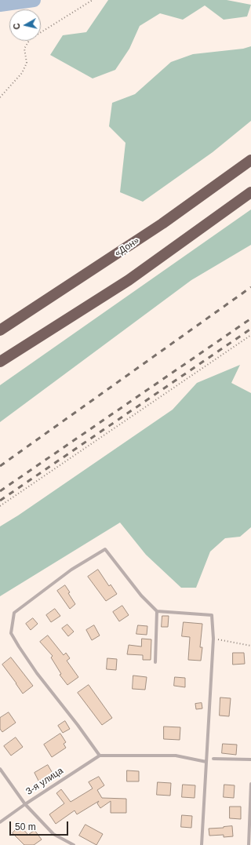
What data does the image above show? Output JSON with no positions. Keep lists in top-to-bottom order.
{
  "streets": {
    "highway": ["«Дон»"],
    "lane": ["3-я улица"]
  },
  "scale_bar": "50 m",
  "north": "left"
}
